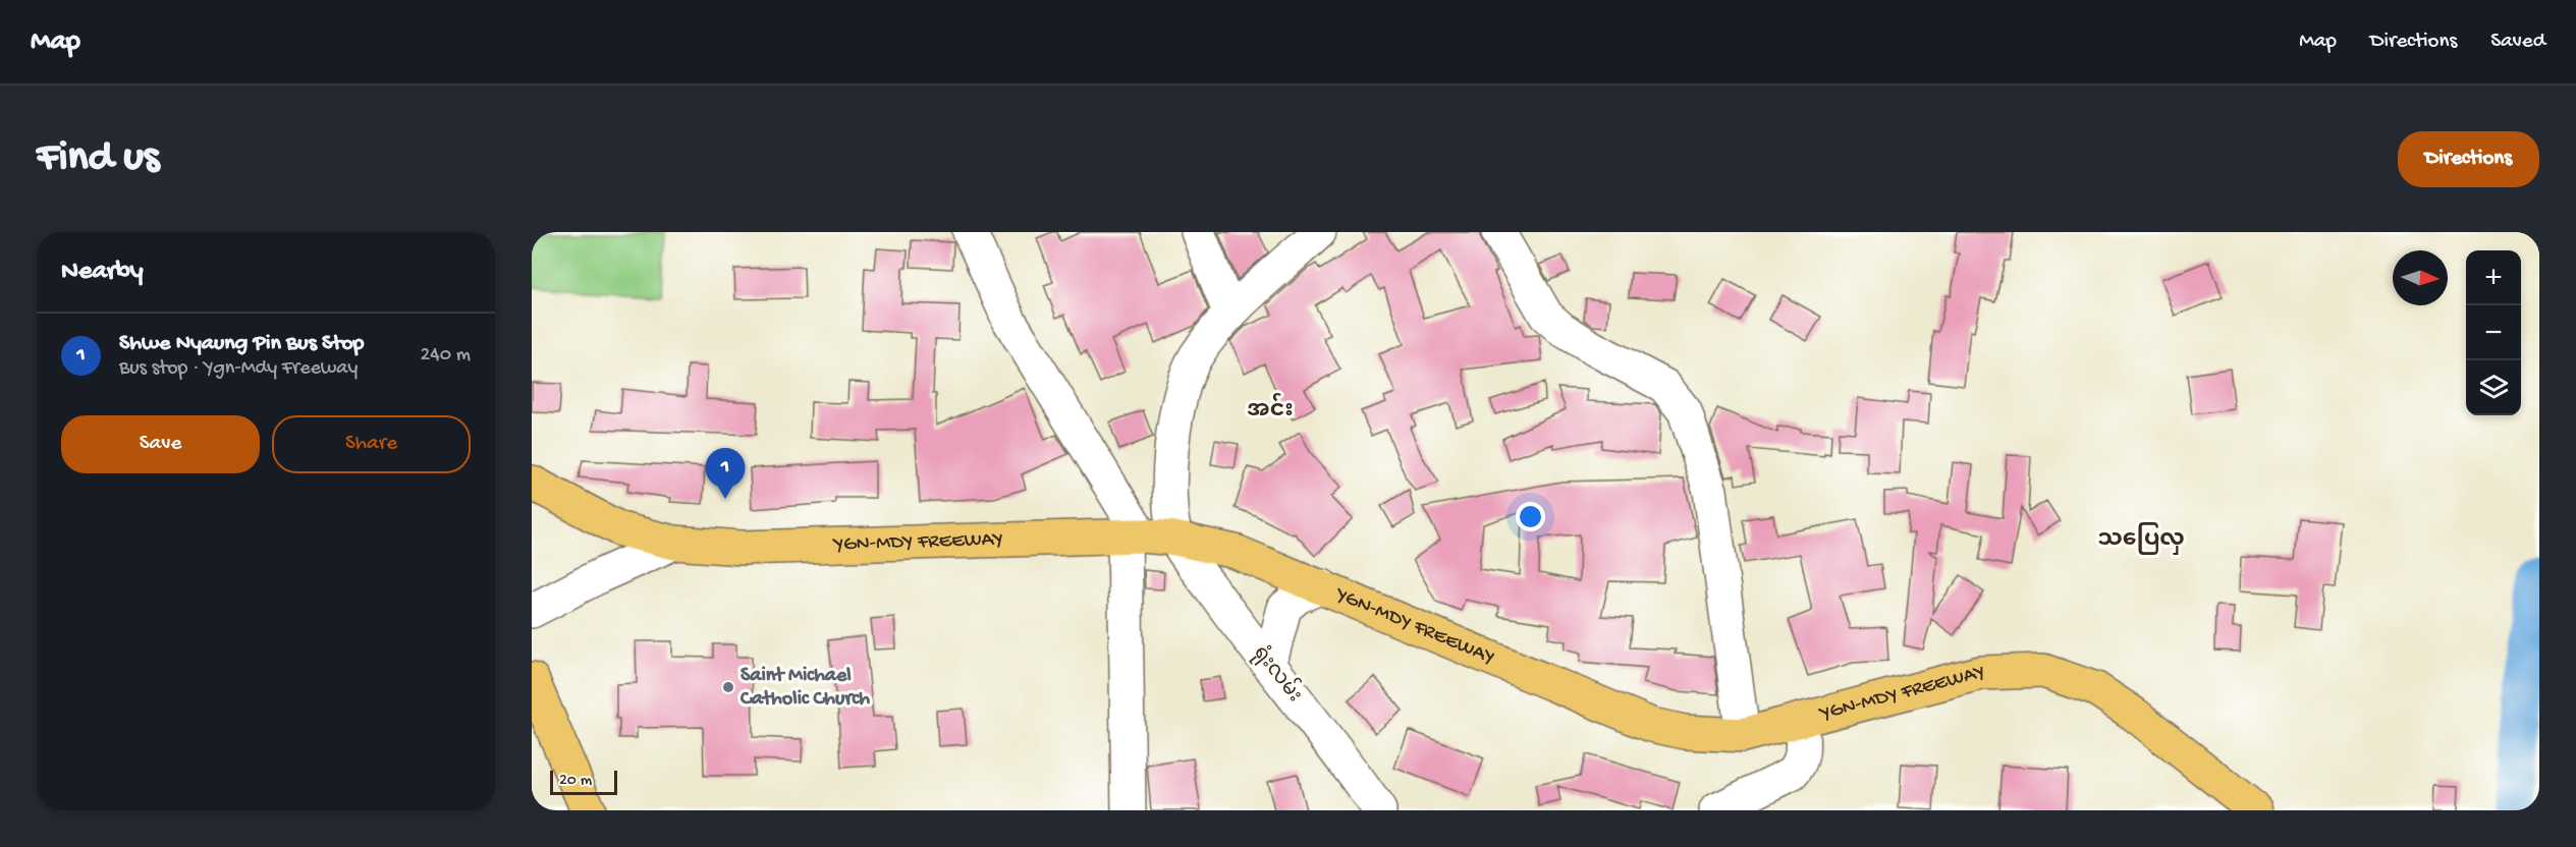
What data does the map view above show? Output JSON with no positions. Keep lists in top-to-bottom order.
{
  "streets": {
    "main road": ["YGN-MDY FREEWAY"],
    "street": ["ရုံးလမ်း"]
  },
  "crossings": [
    ["YGN-MDY FREEWAY", "ရုံးလမ်း"]
  ],
  "districts": ["အင်း", "သပြေလှ"],
  "places": ["Saint Michael Catholic Church"],
  "scale_bar": "20 m",
  "north": "right",
  "page": {
    "header": "Map",
    "nav": ["Map", "Directions", "Saved"],
    "buttons": [
      "Directions",
      ["Save", "Share"]
    ],
    "title": "Find us",
    "heading": "Nearby",
    "map_buttons": ["+", "−"],
    "list": [
      {
        "mark": "1",
        "name": "Shwe Nyaung Pin Bus Stop",
        "note": "Bus stop · Ygn-Mdy Freeway",
        "value": "240 m"
      }
    ],
    "pins": "1",
    "scale": "20 m"
  }
}
